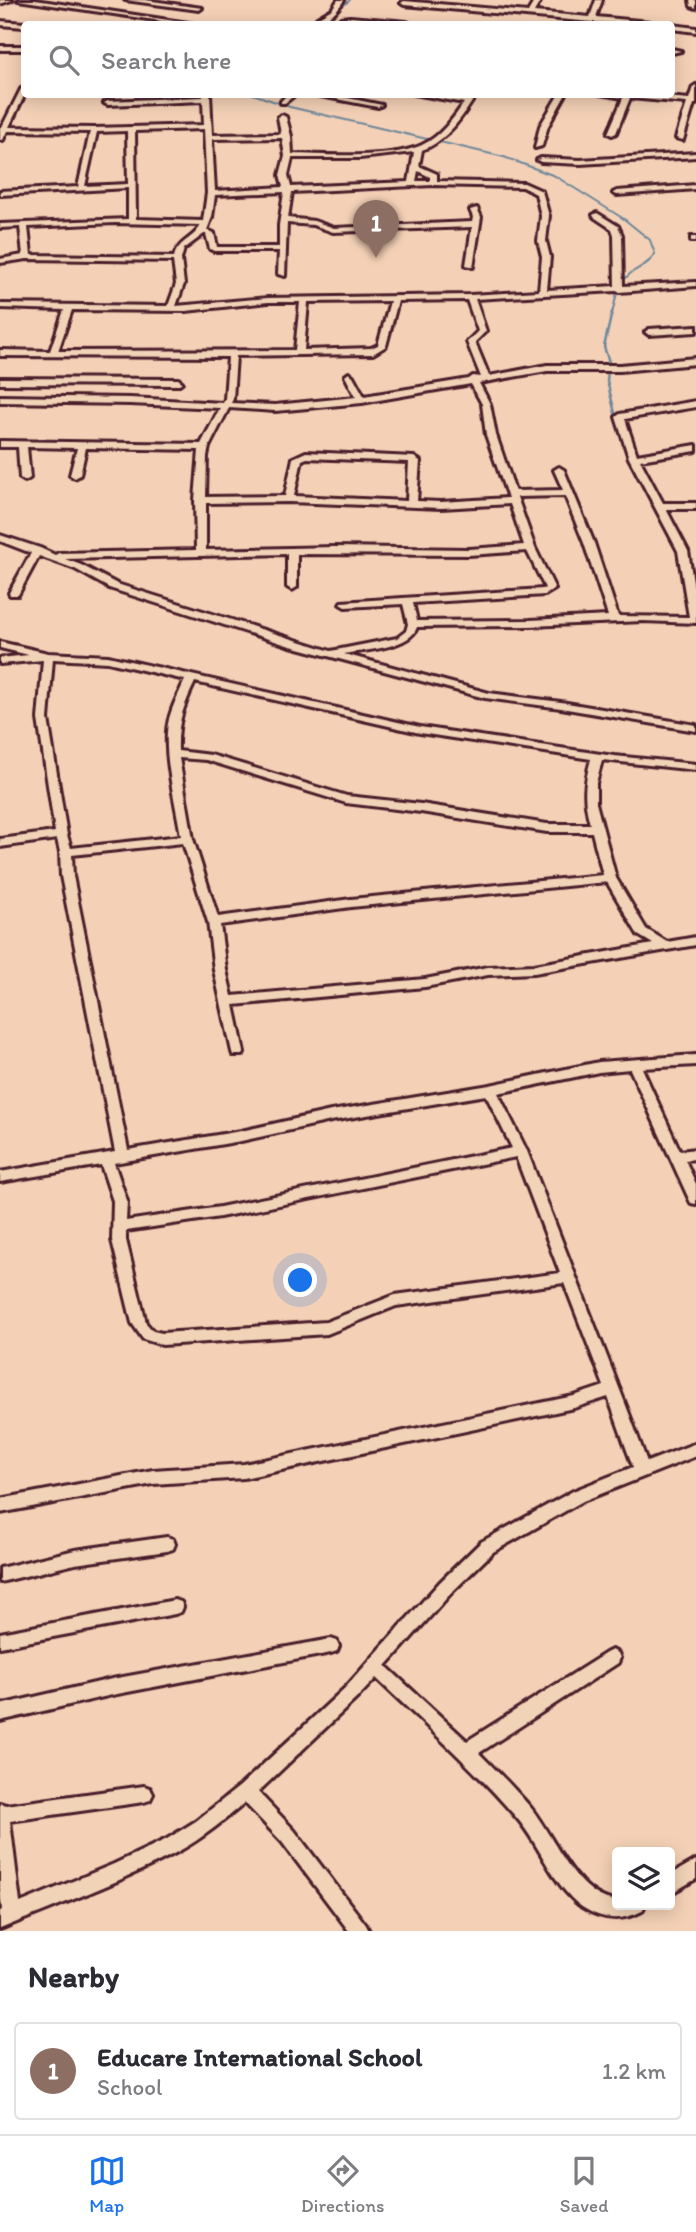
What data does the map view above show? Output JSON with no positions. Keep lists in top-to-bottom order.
{
  "page": {
    "search": "Search here",
    "pins": "1",
    "heading": "Nearby",
    "list": [
      {
        "mark": "1",
        "name": "Educare International School",
        "note": "School",
        "value": "1.2 km"
      }
    ],
    "nav": ["Map", "Directions", "Saved"]
  }
}
